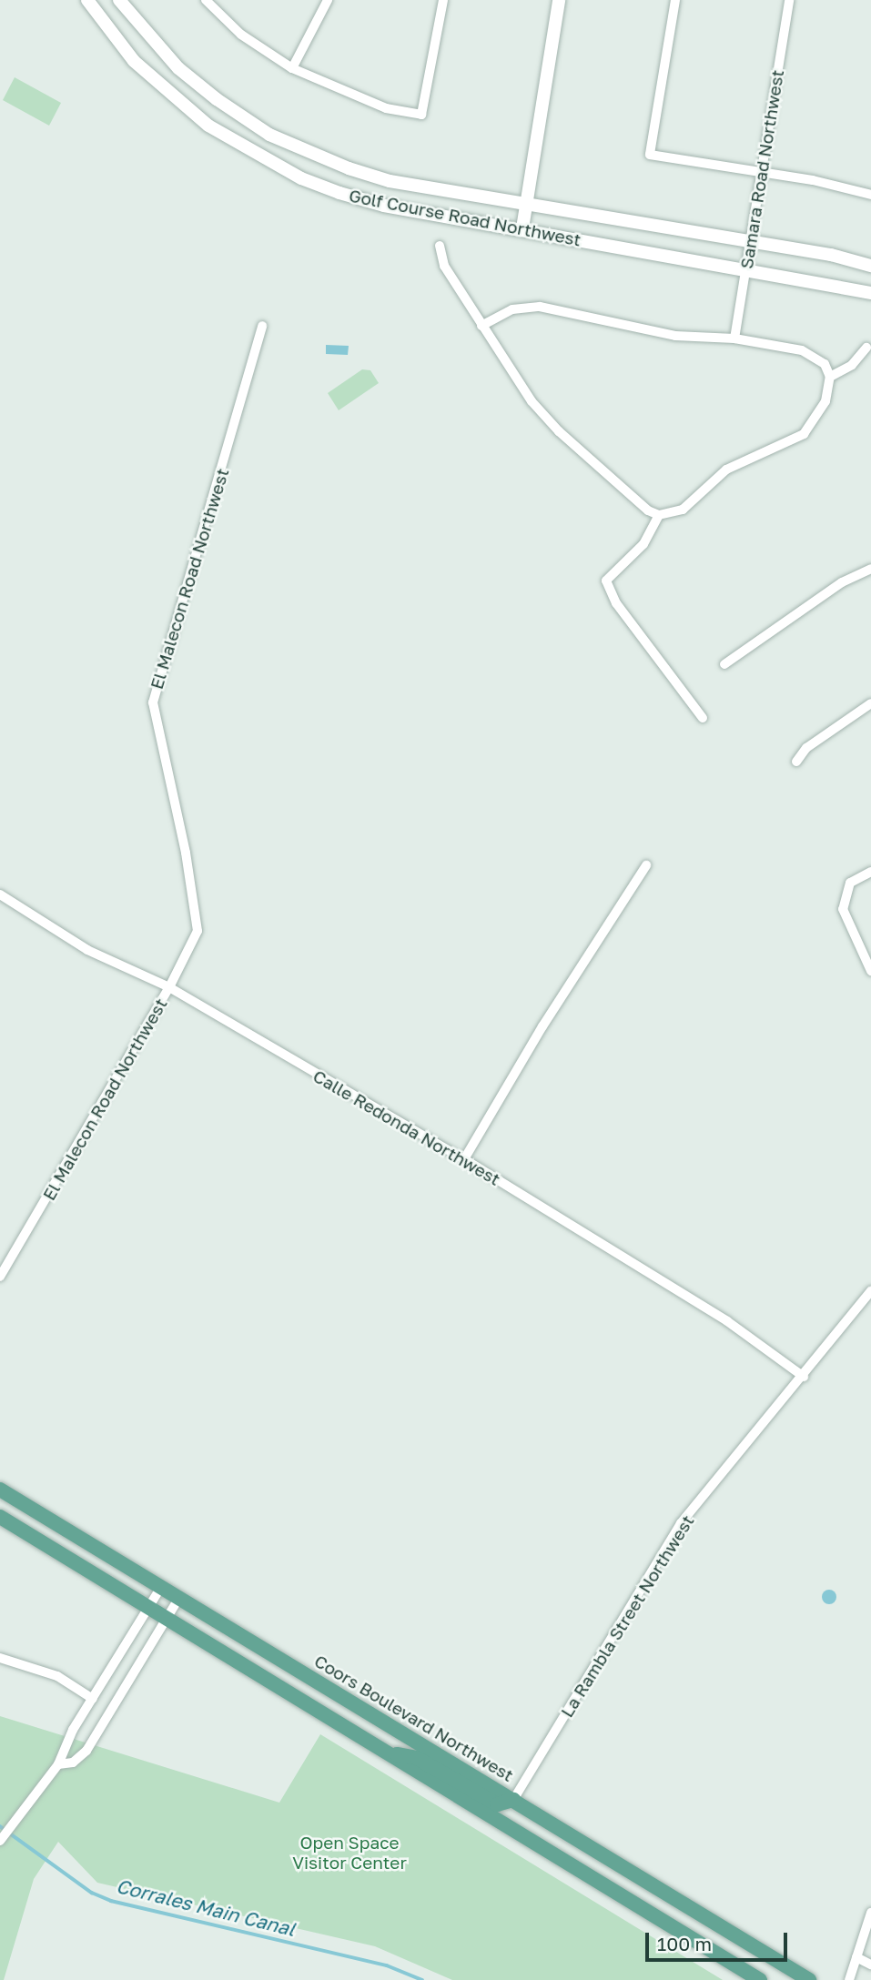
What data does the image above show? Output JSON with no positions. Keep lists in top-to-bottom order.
{
  "streets": {
    "main road": ["Golf Course Road Northwest", "Coors Boulevard Northwest"],
    "street": [
      "Samara Road Northwest",
      "El Malecon Road Northwest",
      "Calle Redonda Northwest",
      "La Rambla Street Northwest"
    ]
  },
  "crossings": [
    ["Samara Road Northwest", "Golf Course Road Northwest"],
    ["El Malecon Road Northwest", "Calle Redonda Northwest"],
    ["Calle Redonda Northwest", "La Rambla Street Northwest"],
    ["La Rambla Street Northwest", "Coors Boulevard Northwest"]
  ],
  "water": ["Corrales Main Canal"],
  "parks": ["Open Space Visitor Center"],
  "scale_bar": "100 m"
}
